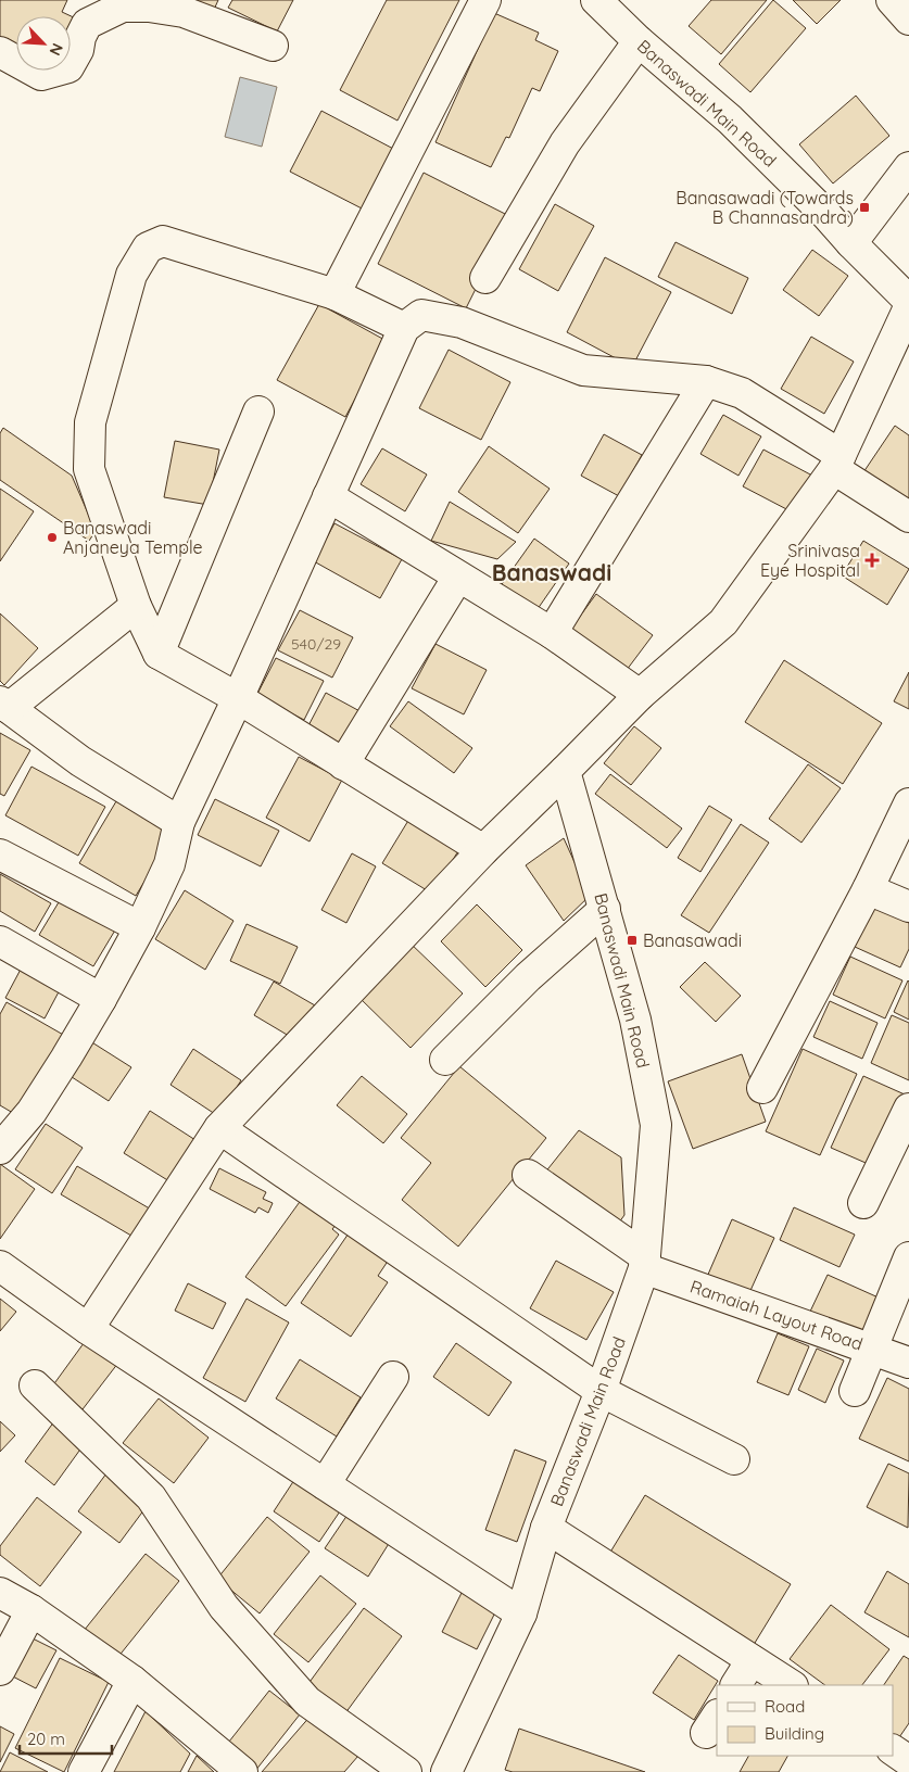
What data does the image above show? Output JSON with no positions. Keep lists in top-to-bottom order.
{
  "streets": {
    "street": ["Banaswadi Main Road", "Ramaiah Layout Road"]
  },
  "crossings": [
    ["Banaswadi Main Road", "Ramaiah Layout Road"]
  ],
  "districts": ["Banaswadi"],
  "places": {
    "transit": ["Banasawadi (Towards B Channasandra)", "Banasawadi"],
    "other": ["Banaswadi Anjaneya Temple"],
    "health": ["Srinivasa Eye Hospital"]
  },
  "house_numbers": ["540/29"],
  "legend": ["Road", "Building"],
  "scale_bar": "20 m",
  "north": "bottom right"
}
